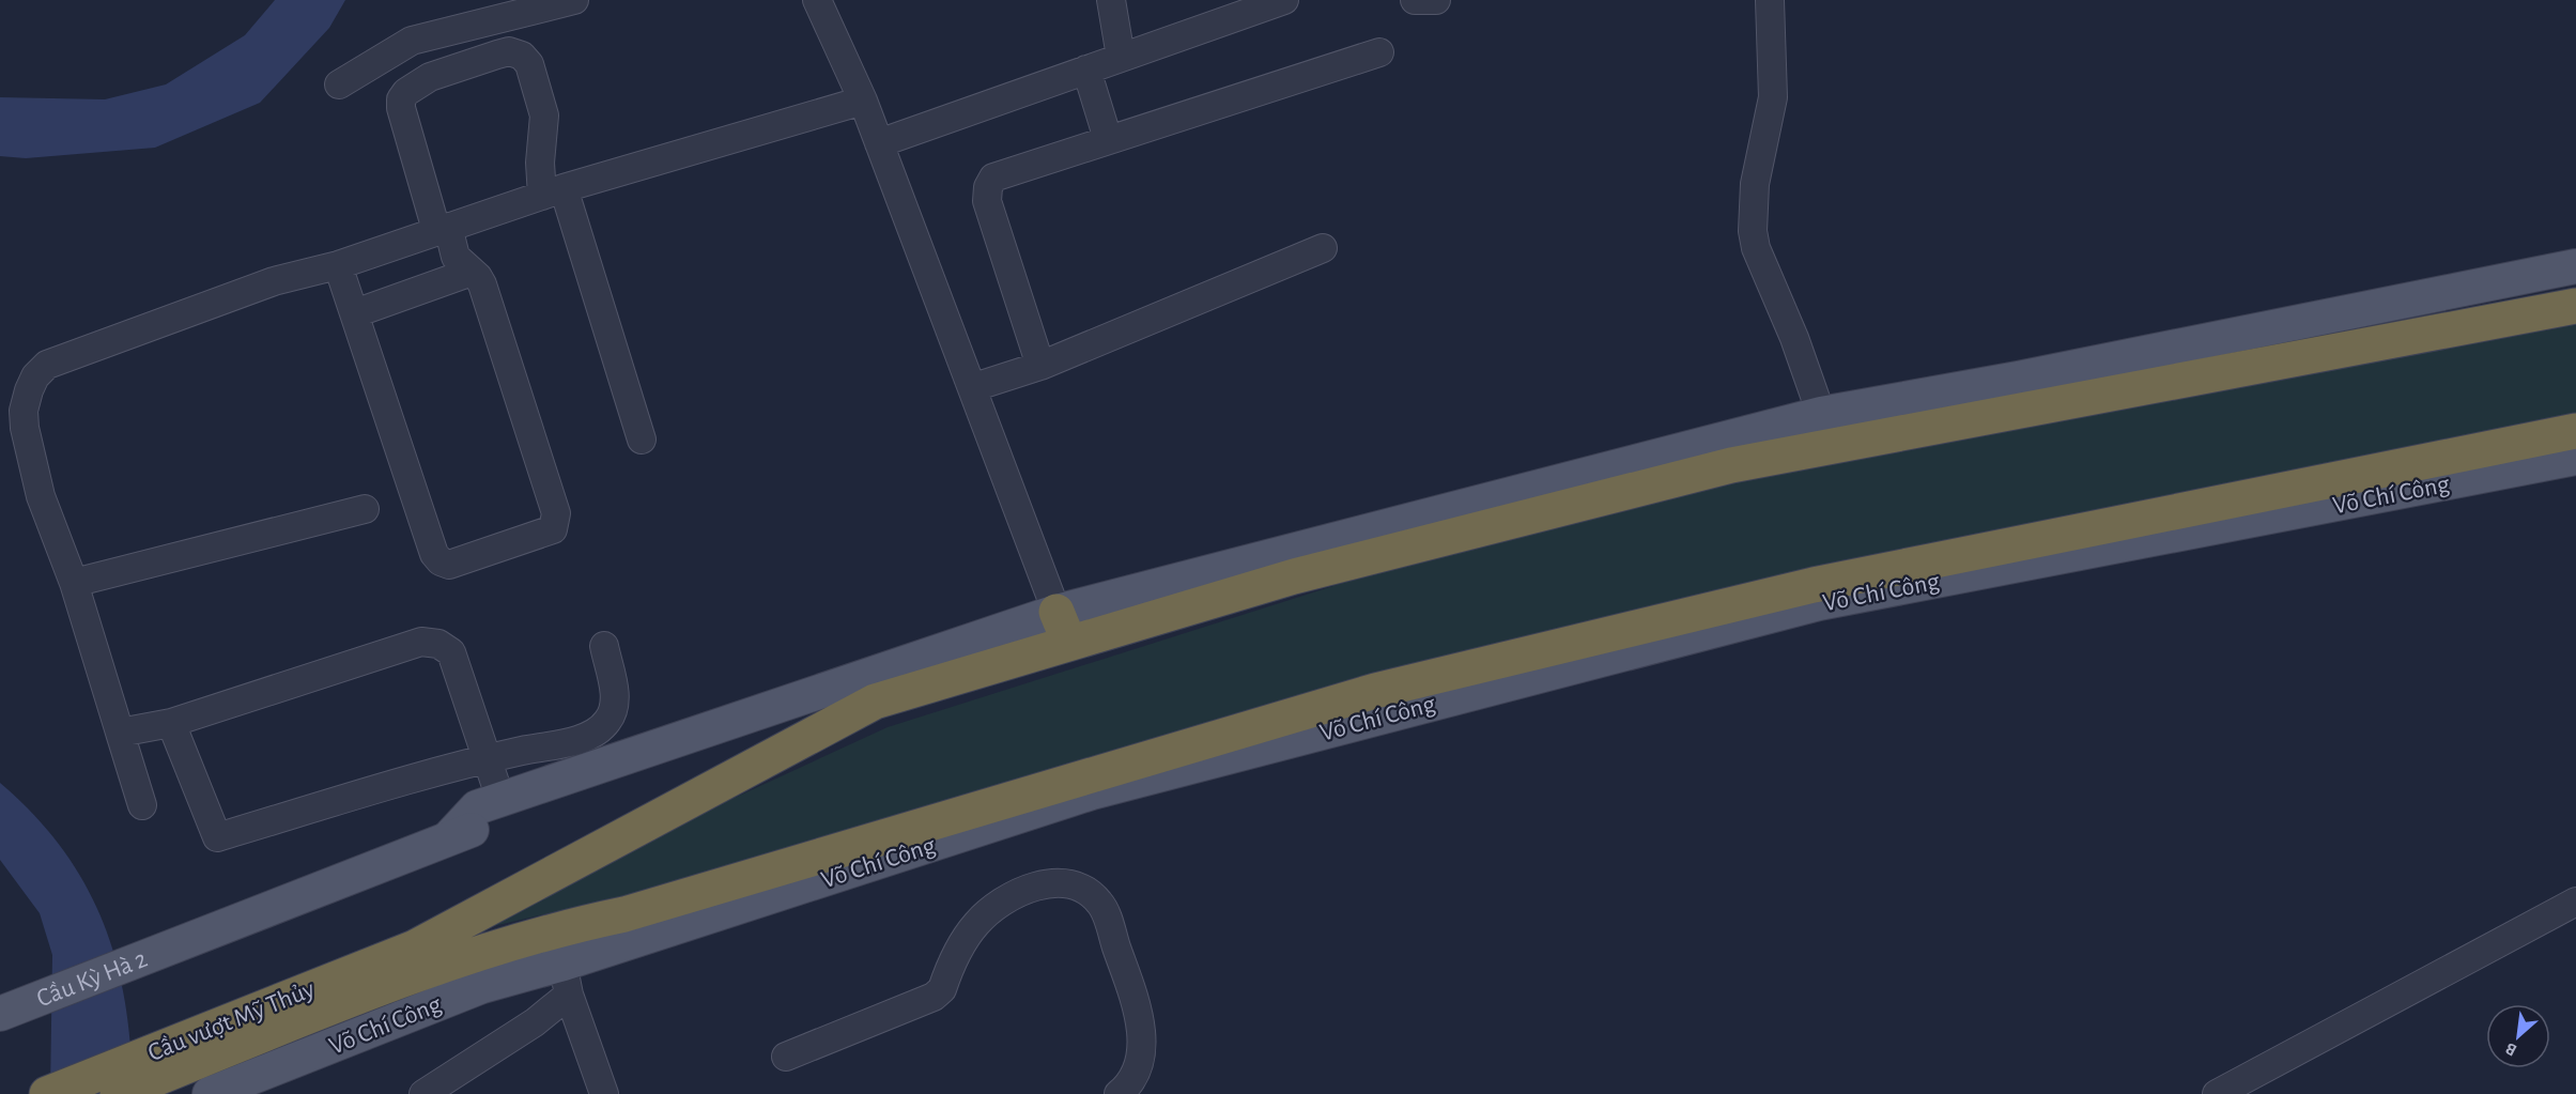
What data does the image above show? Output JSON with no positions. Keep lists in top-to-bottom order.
{
  "streets": {
    "highway": ["Võ Chí Công", "Cầu vượt Mỹ Thủy"],
    "main road": ["Cầu Kỳ Hà 2"]
  },
  "crossings": [
    ["Võ Chí Công", "Cầu vượt Mỹ Thủy"]
  ],
  "north": "bottom left"
}
